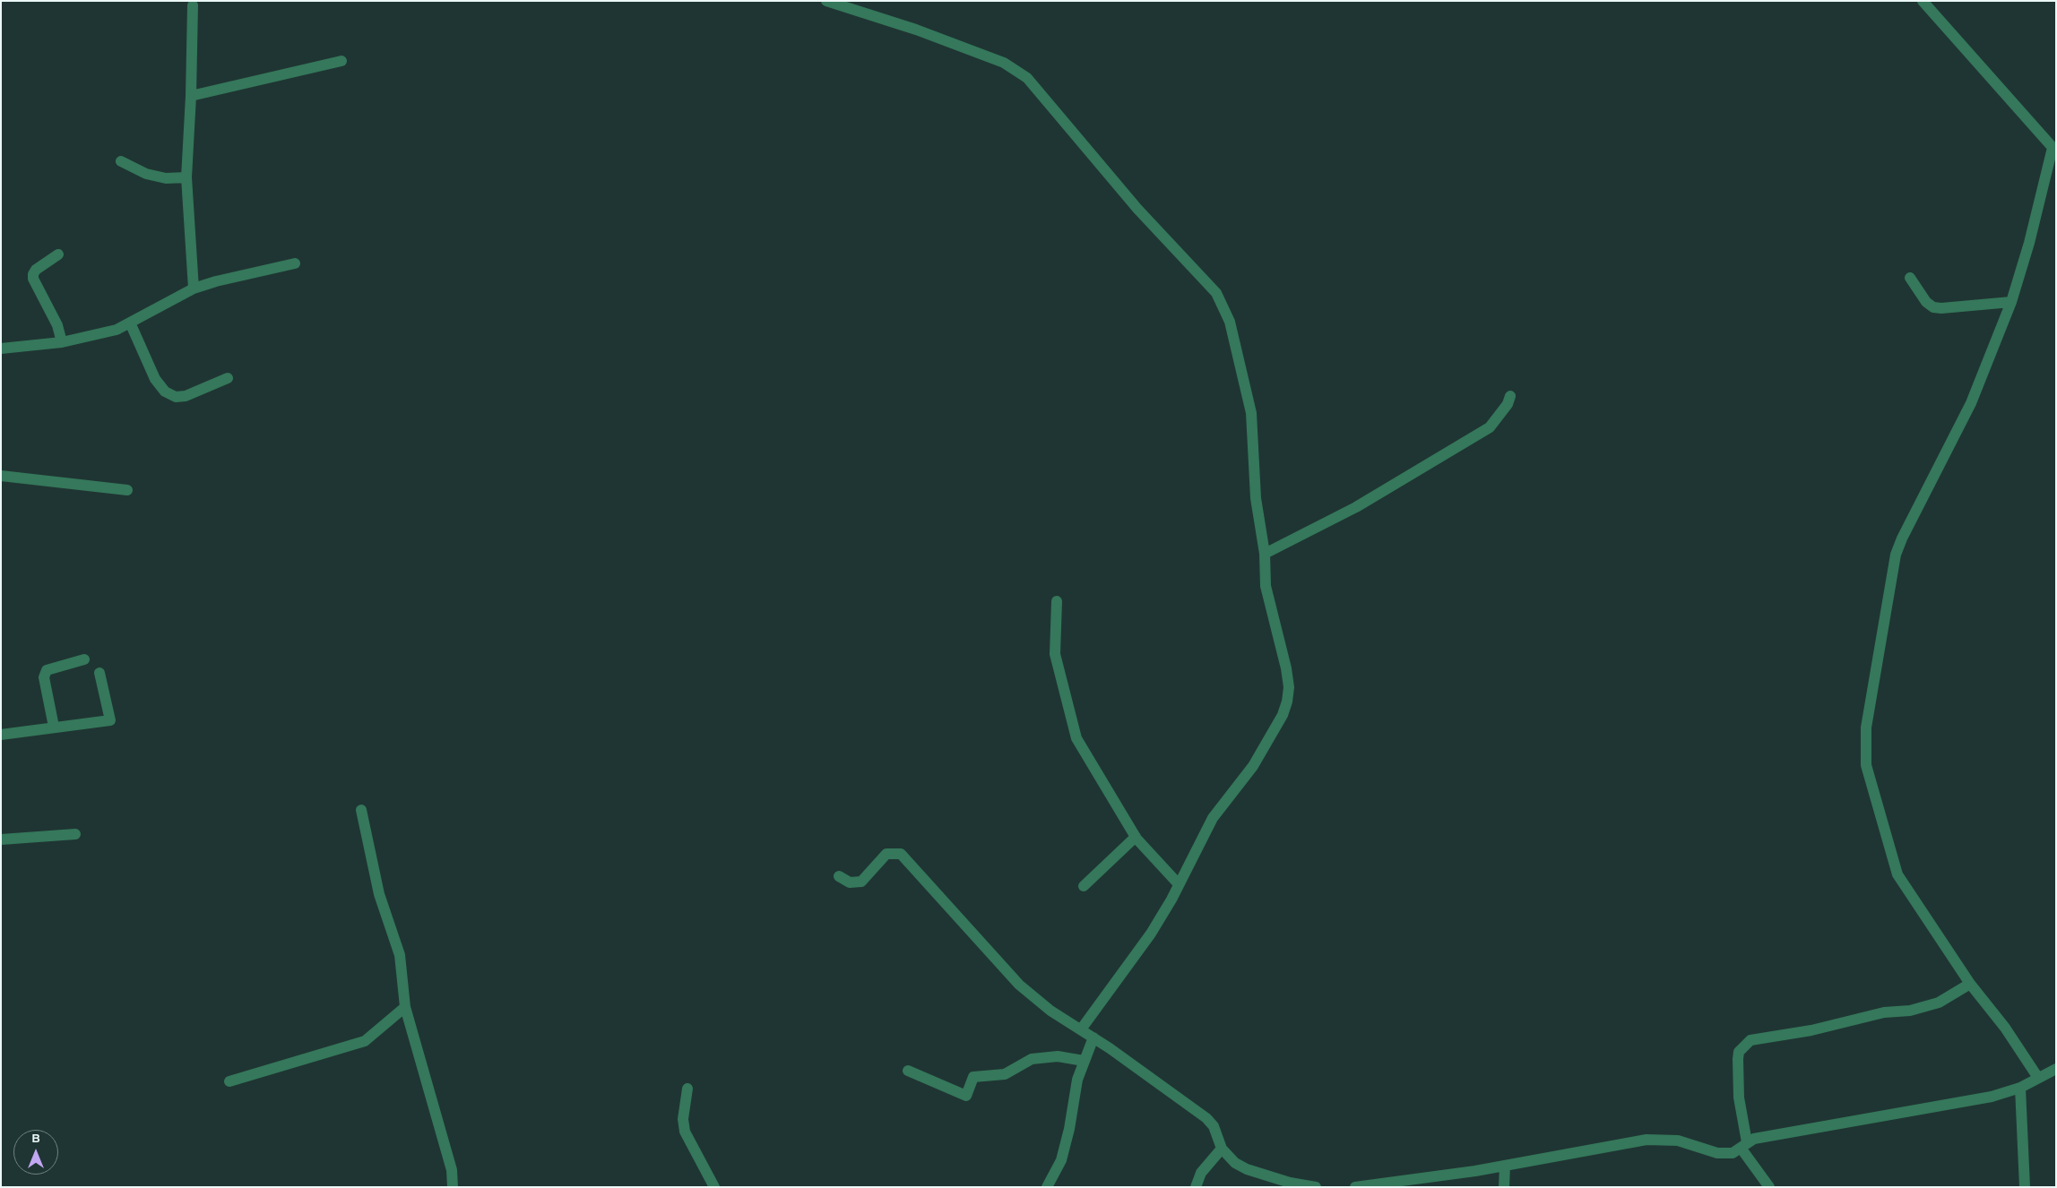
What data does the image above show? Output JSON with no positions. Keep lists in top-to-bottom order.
{
  "north": "top"
}
